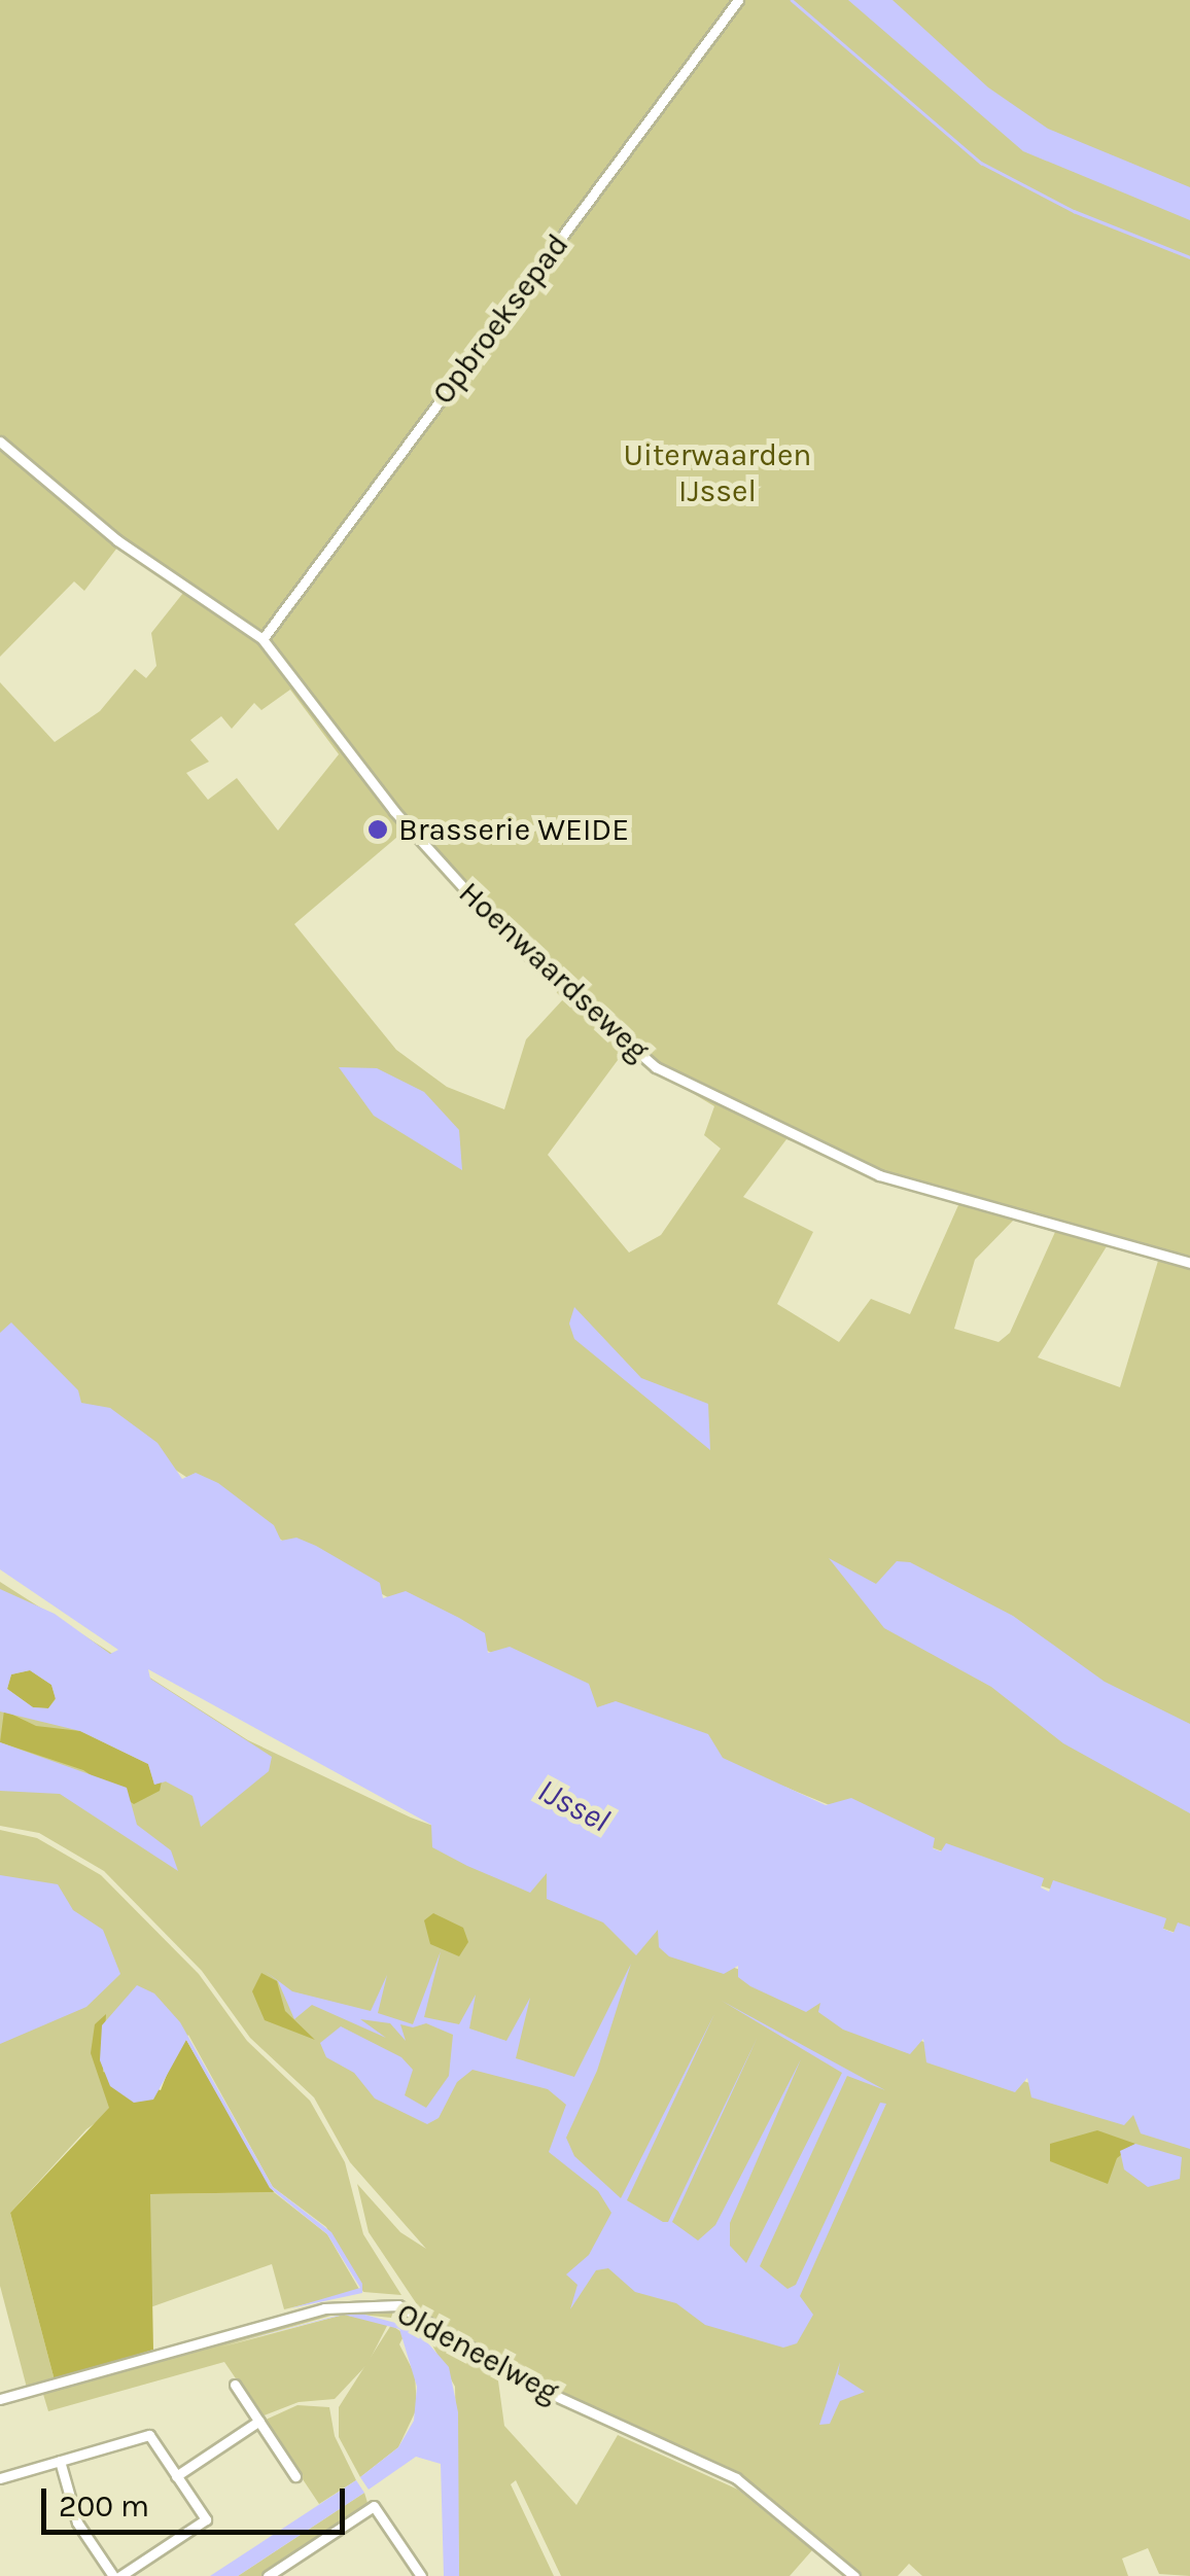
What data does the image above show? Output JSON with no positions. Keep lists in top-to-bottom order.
{
  "streets": {
    "street": ["Opbroeksepad", "Hoenwaardseweg", "Oldeneelweg"]
  },
  "crossings": [
    ["Opbroeksepad", "Hoenwaardseweg"]
  ],
  "water": ["IJssel"],
  "parks": ["Uiterwaarden IJssel"],
  "places": ["Brasserie WEIDE"],
  "scale_bar": "200 m"
}
